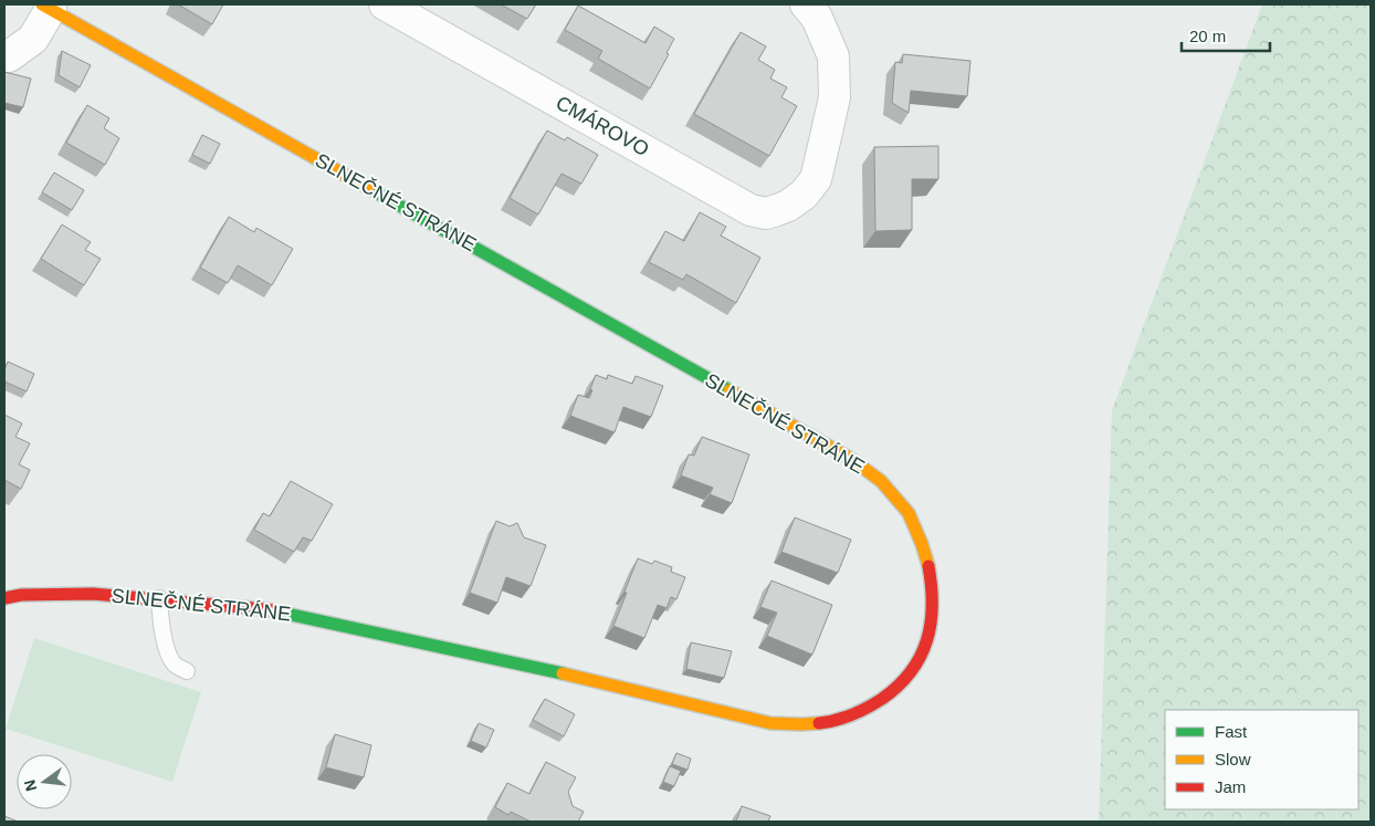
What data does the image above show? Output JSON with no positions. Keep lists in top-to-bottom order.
{
  "streets": {
    "street": ["CMÁROVO", "SLNEČNÉ STRÁNE"]
  },
  "legend": ["Fast", "Slow", "Jam"],
  "scale_bar": "20 m",
  "north": "left"
}
